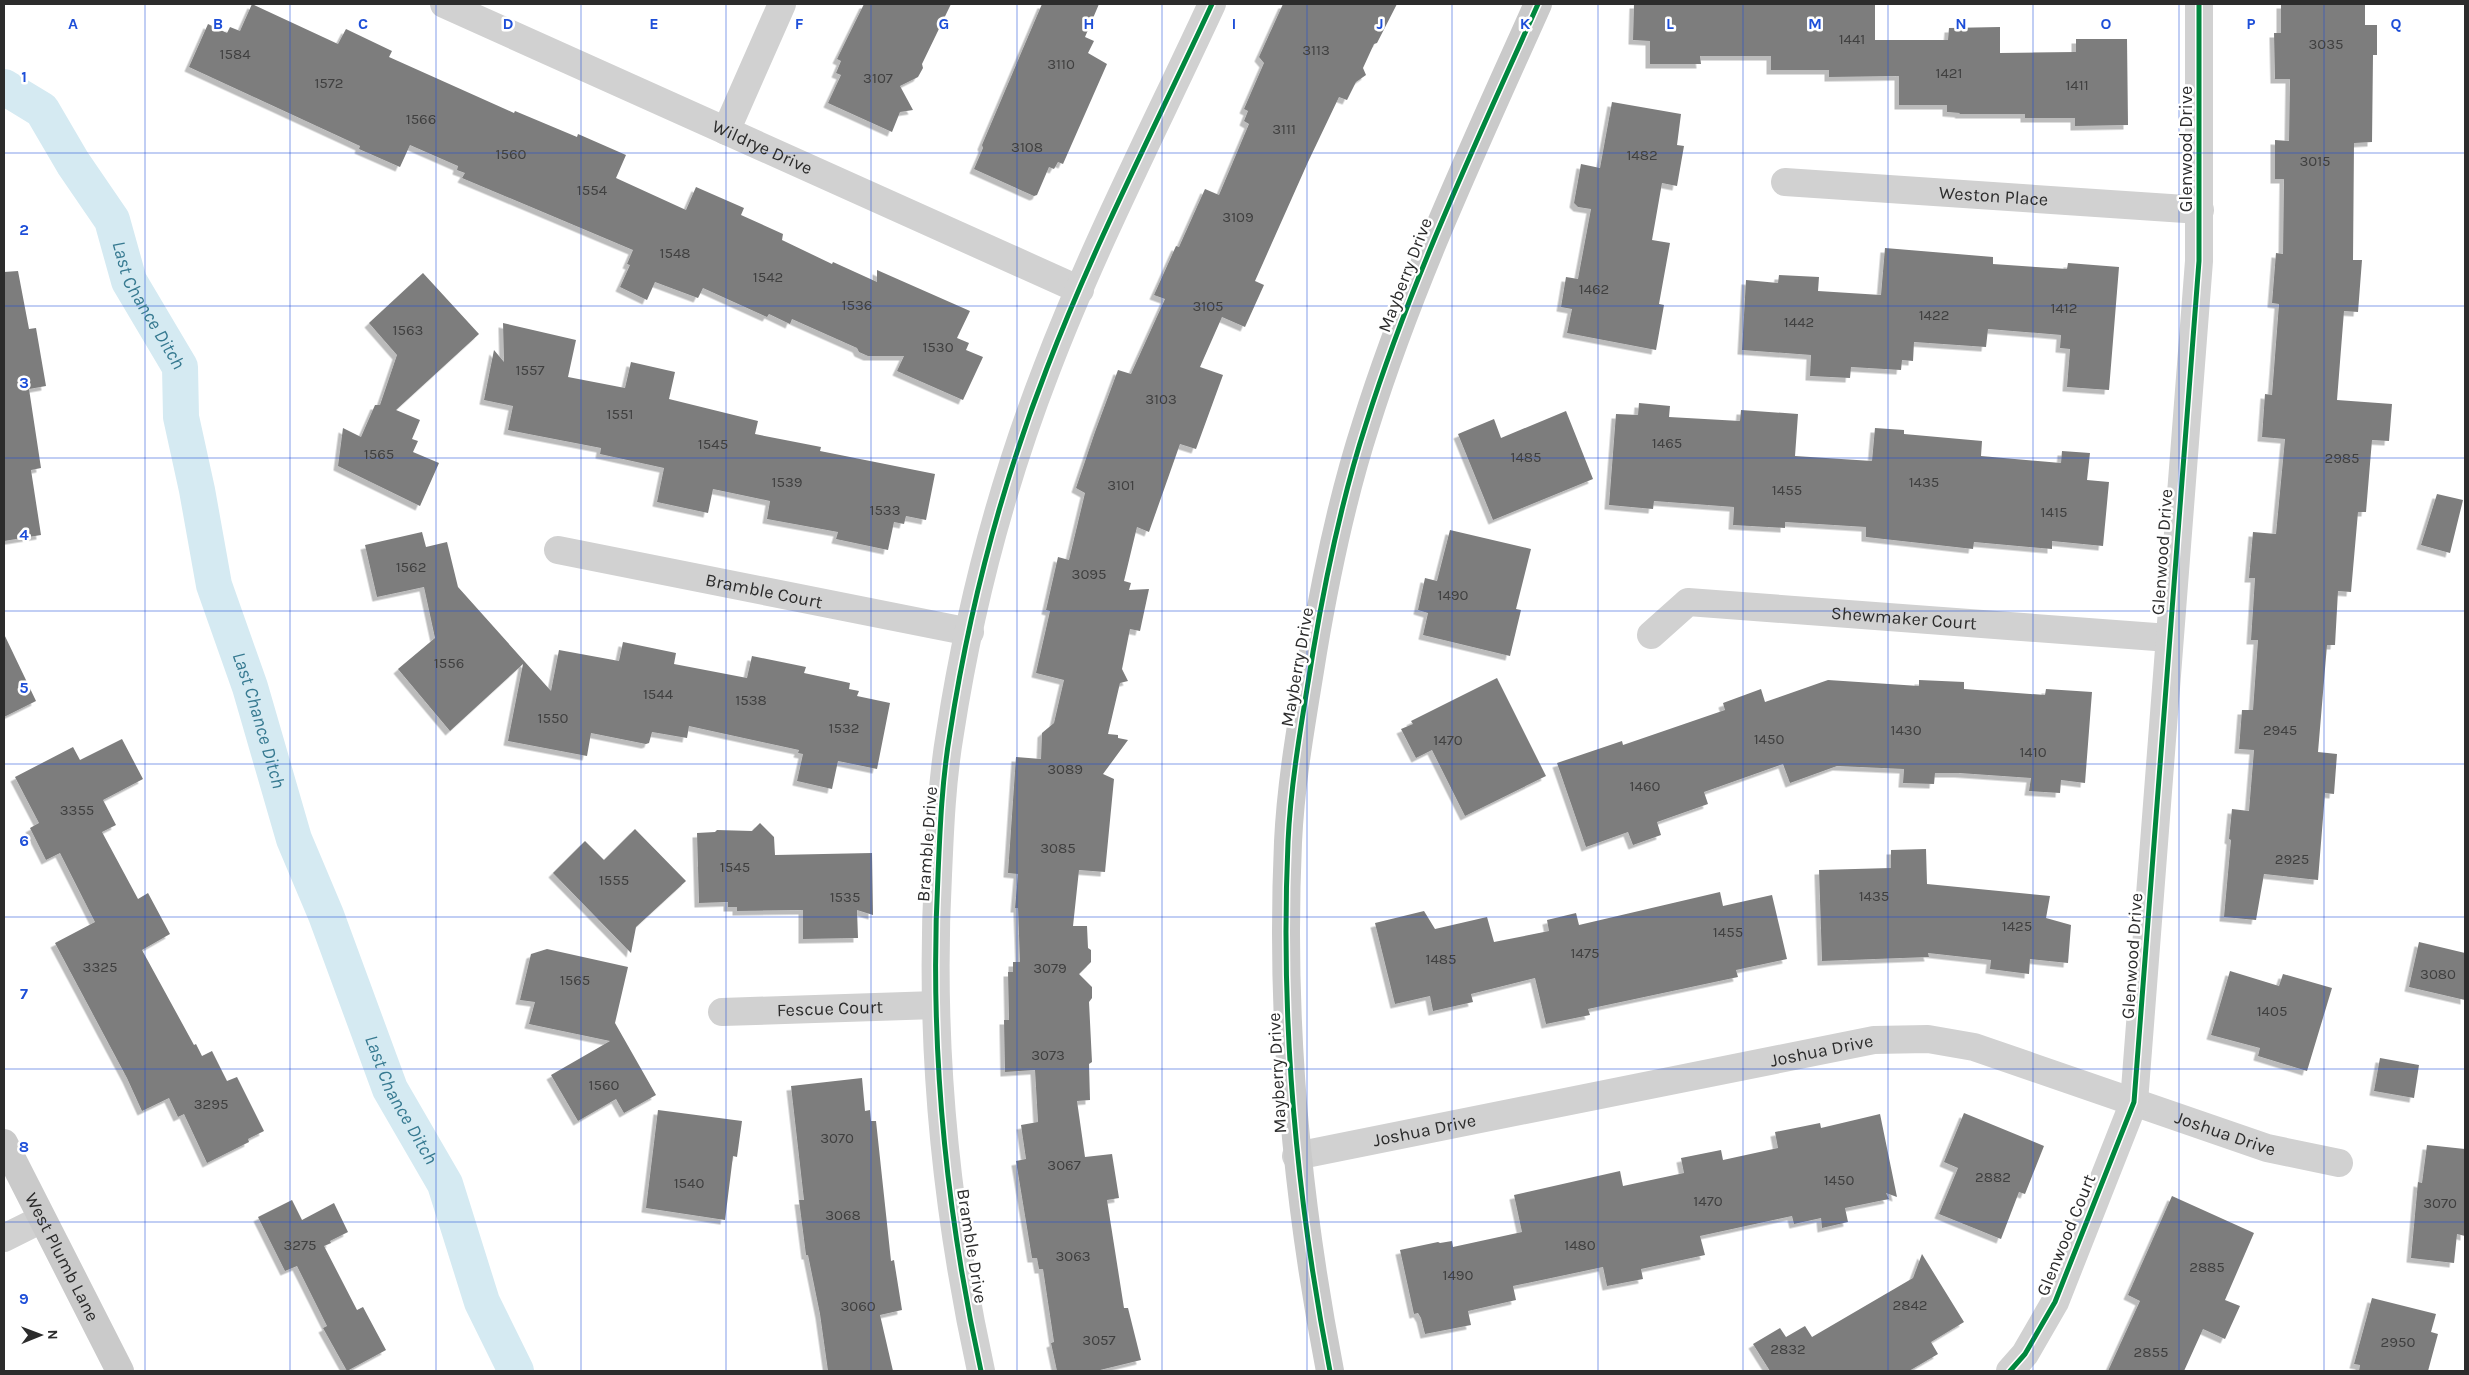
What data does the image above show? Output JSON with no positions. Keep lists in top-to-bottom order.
{
  "streets": {
    "main road": ["Mayberry Drive", "West Plumb Lane"],
    "street": [
      "Wildrye Drive",
      "Glenwood Drive",
      "Weston Place",
      "Bramble Court",
      "Shewmaker Court",
      "Bramble Drive",
      "Fescue Court",
      "Joshua Drive",
      "Glenwood Court"
    ]
  },
  "crossings": [
    ["Wildrye Drive", "Bramble Drive"],
    ["Glenwood Drive", "Weston Place"],
    ["Glenwood Drive", "Shewmaker Court"],
    ["Glenwood Drive", "Joshua Drive"],
    ["Glenwood Drive", "Glenwood Court"],
    ["Mayberry Drive", "Joshua Drive"],
    ["Bramble Court", "Bramble Drive"],
    ["Bramble Drive", "Fescue Court"],
    ["Joshua Drive", "Glenwood Court"]
  ],
  "water": ["Last Chance Ditch"],
  "house_numbers": [
    "1441",
    "3035",
    "3113",
    "1584",
    "3110",
    "1421",
    "3107",
    "1572",
    "1411",
    "1566",
    "3111",
    "3108",
    "1560",
    "1482",
    "3015",
    "1554",
    "3109",
    "1548",
    "1542",
    "1462",
    "1536",
    "3105",
    "1412",
    "1422",
    "1442",
    "1563",
    "1530",
    "1557",
    "3103",
    "1551",
    "1465",
    "1545",
    "1565",
    "1485",
    "2985",
    "1539",
    "1435",
    "3101",
    "1455",
    "1533",
    "1415",
    "1562",
    "3095",
    "1490",
    "1556",
    "1544",
    "1538",
    "1550",
    "1532",
    "1430",
    "2945",
    "1450",
    "1470",
    "1410",
    "3089",
    "1460",
    "3355",
    "3085",
    "2925",
    "1545",
    "1555",
    "1435",
    "1535",
    "1425",
    "1455",
    "1475",
    "1485",
    "3325",
    "3079",
    "3080",
    "1565",
    "1405",
    "3073",
    "1560",
    "3295",
    "3070",
    "3067",
    "2882",
    "1450",
    "1540",
    "1470",
    "3070",
    "3068",
    "3275",
    "1480",
    "3063",
    "2885",
    "1490",
    "2842",
    "3060",
    "3057",
    "2950",
    "2832",
    "2855"
  ],
  "north": "right",
  "grid": {
    "columns": [
      "A",
      "B",
      "C",
      "D",
      "E",
      "F",
      "G",
      "H",
      "I",
      "J",
      "K",
      "L",
      "M",
      "N",
      "O",
      "P",
      "Q"
    ],
    "rows": [
      "1",
      "2",
      "3",
      "4",
      "5",
      "6",
      "7",
      "8",
      "9"
    ]
  }
}
